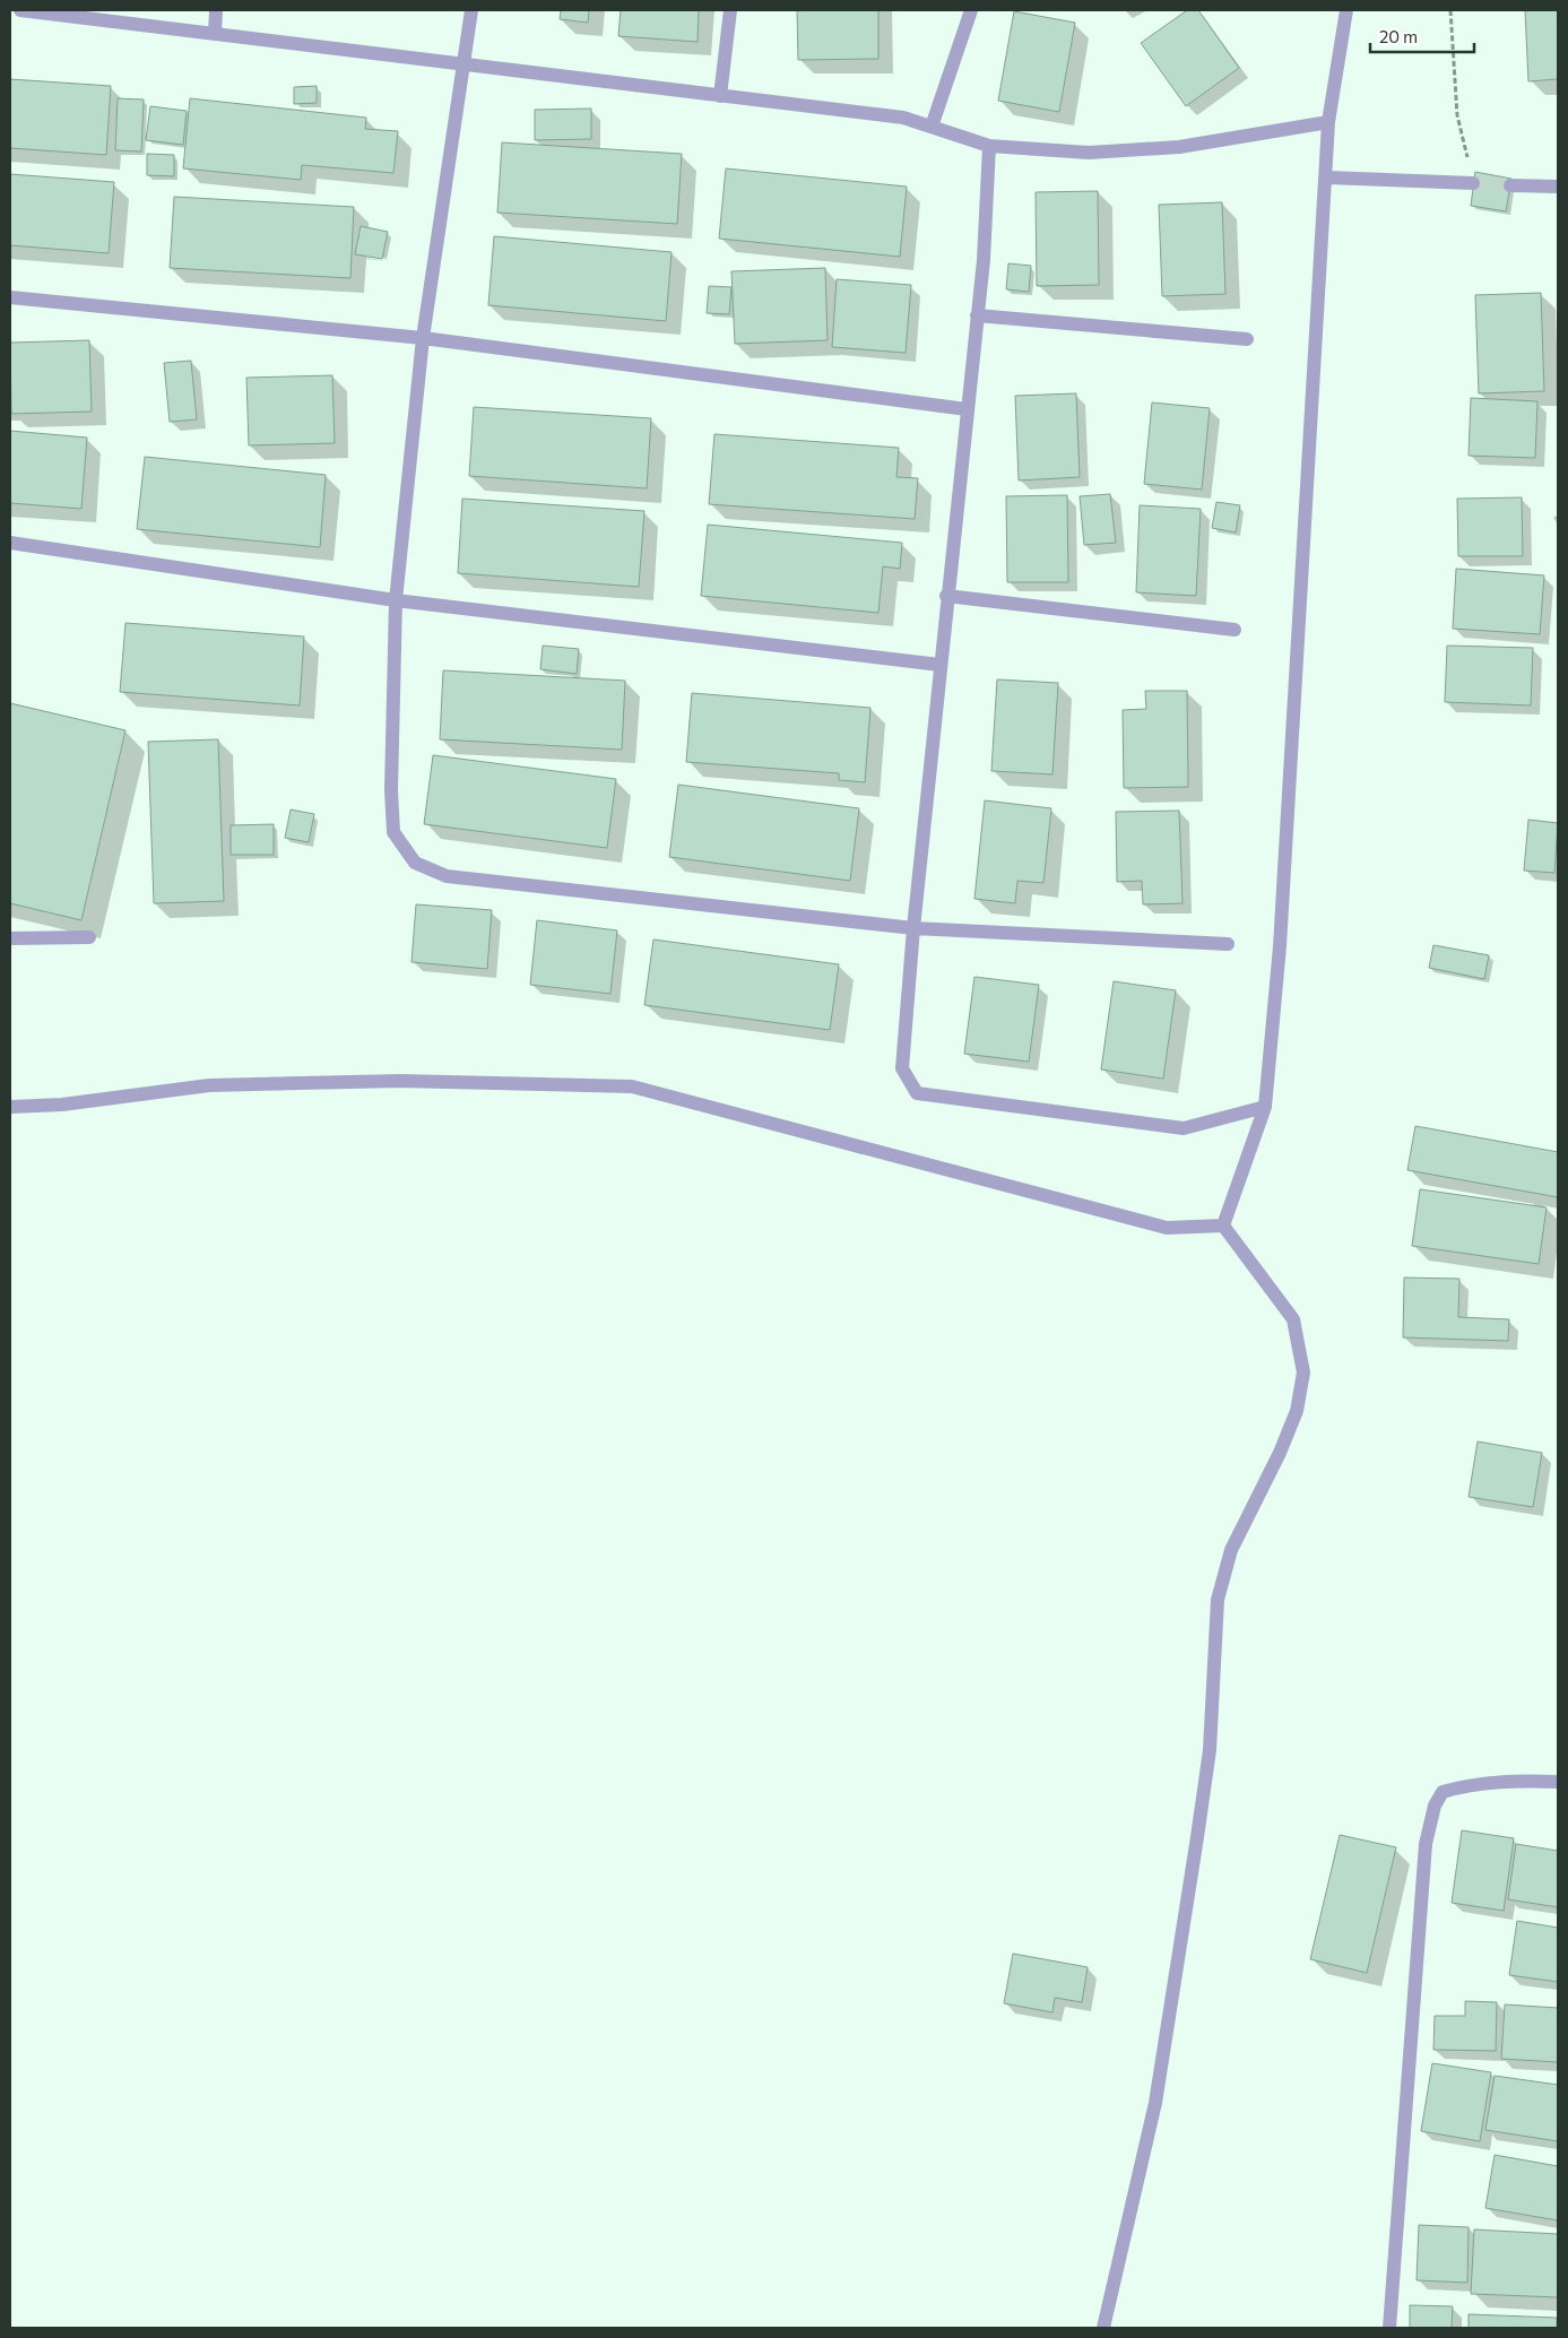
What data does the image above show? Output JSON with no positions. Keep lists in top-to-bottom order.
{
  "scale_bar": "20 m"
}
